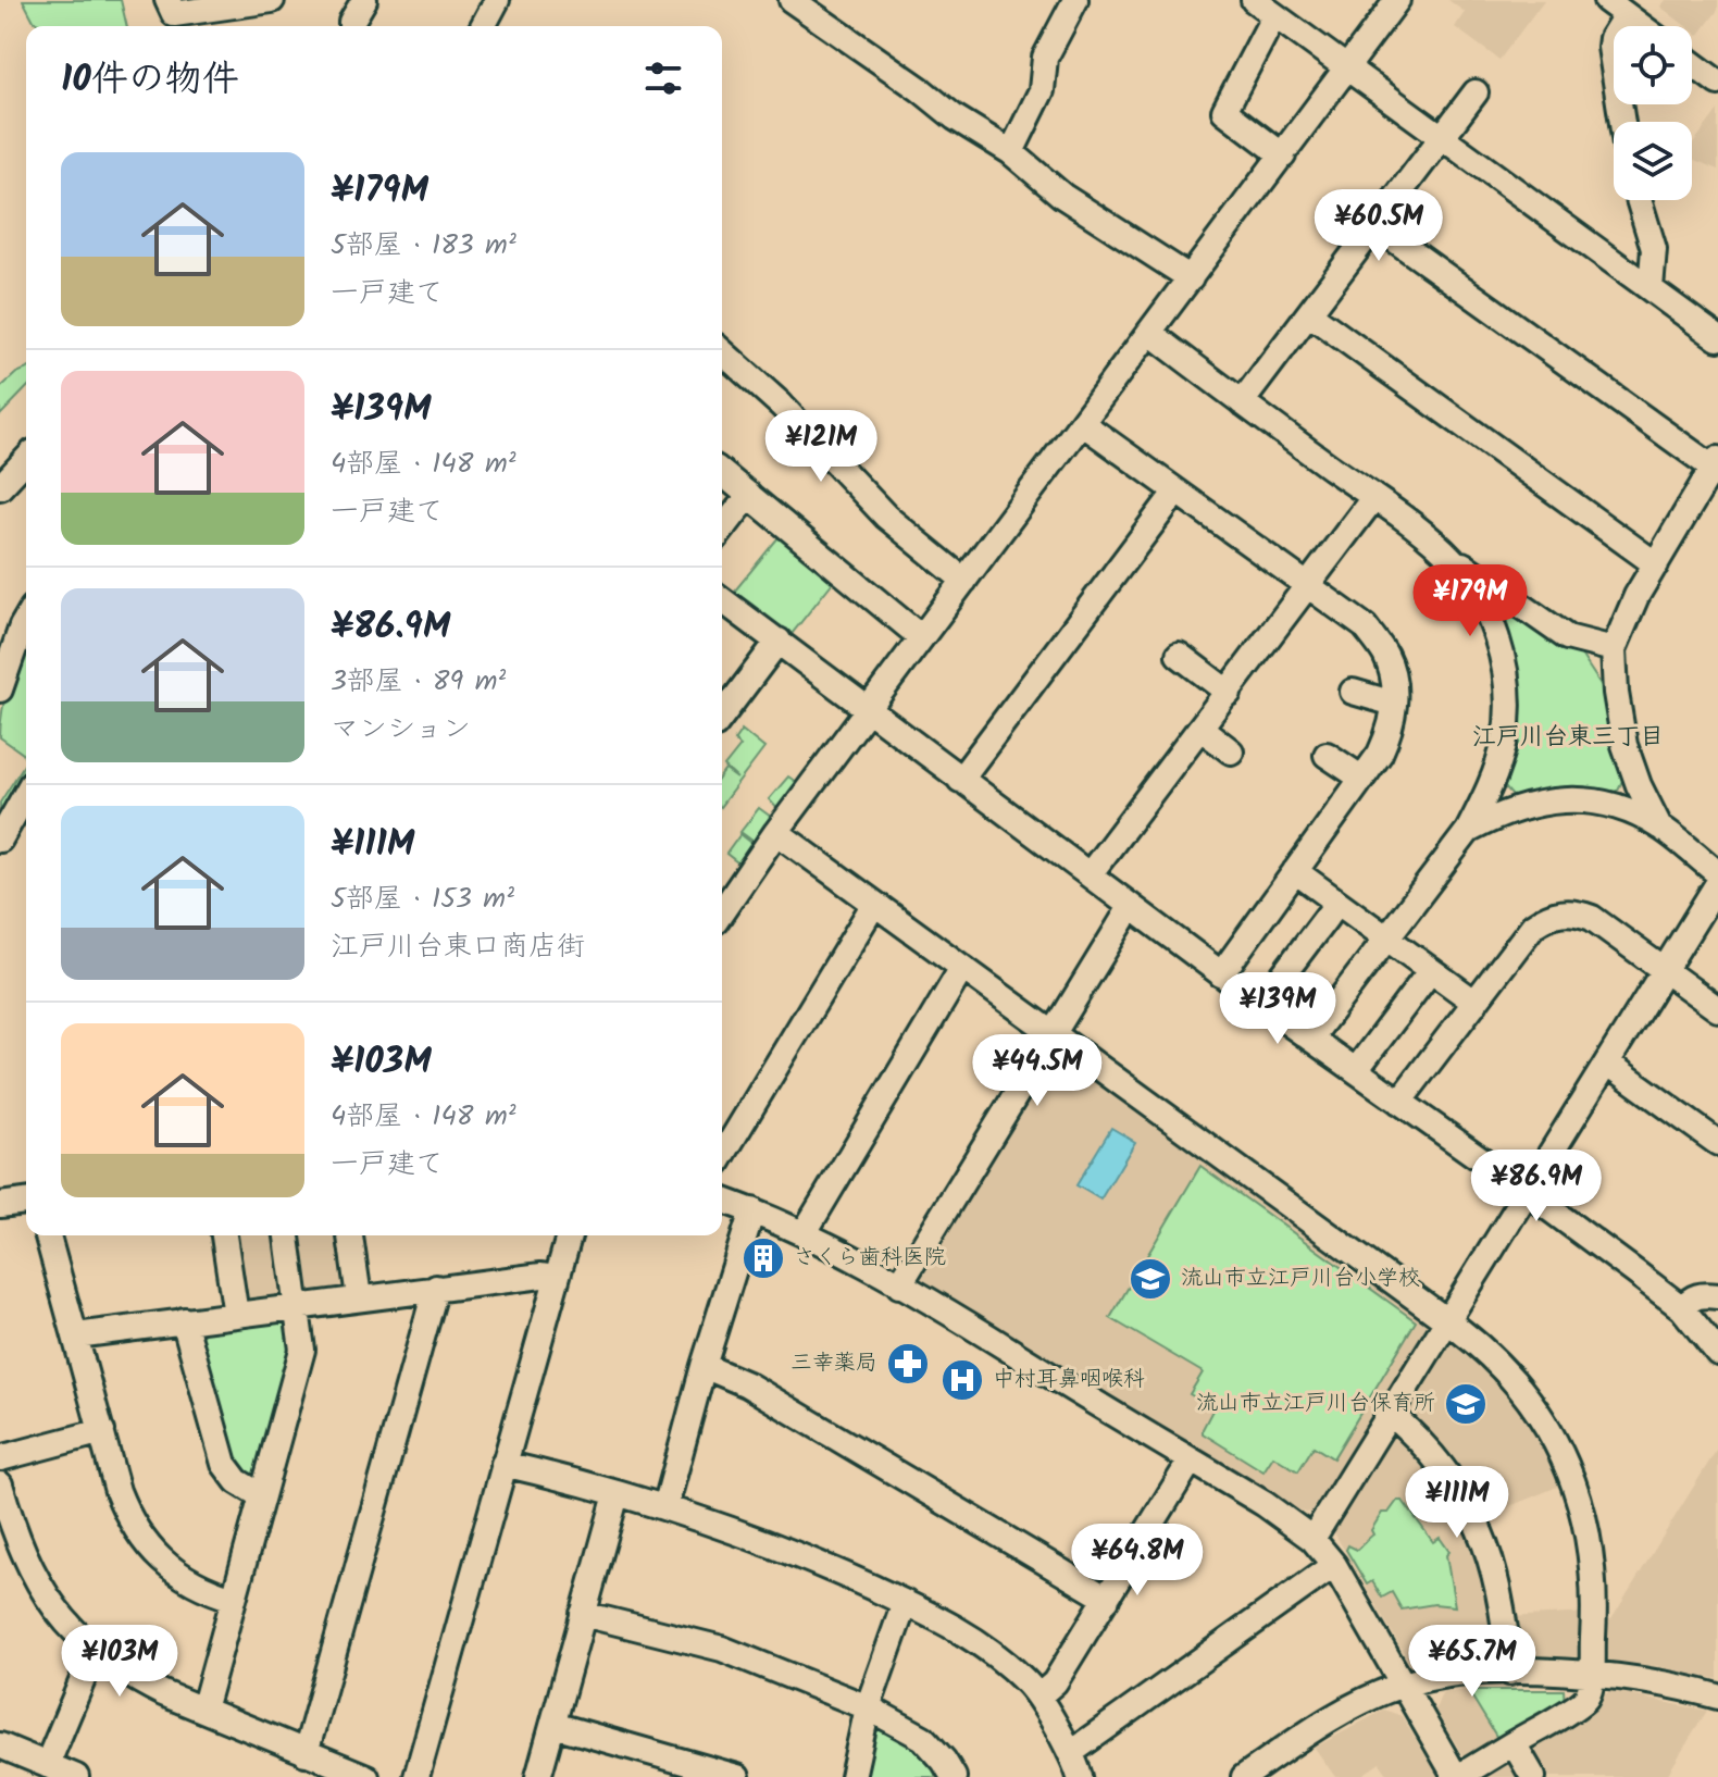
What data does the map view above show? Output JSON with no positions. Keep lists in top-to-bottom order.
{
  "districts": ["江戸川台東三丁目"],
  "places": {
    "building": ["さくら歯科医院"],
    "school or university": ["流山市立江戸川台小学校", "流山市立江戸川台保育所"],
    "pharmacy": ["三幸薬局"],
    "hospital": ["中村耳鼻咽喉科"]
  },
  "page": {
    "heading": "10件の物件",
    "list": [
      {
        "name": "¥179M",
        "note": "5部屋 · 183 m² · 一戸建て"
      },
      {
        "name": "¥139M",
        "note": "4部屋 · 148 m² · 一戸建て"
      },
      {
        "name": "¥86.9M",
        "note": "3部屋 · 89 m² · マンション"
      },
      {
        "name": "¥111M",
        "note": "5部屋 · 153 m² · 江戸川台東口商店街"
      },
      {
        "name": "¥103M",
        "note": "4部屋 · 148 m² · 一戸建て"
      }
    ],
    "price": [
      "¥60.5M",
      "¥121M",
      "¥179M",
      "¥139M",
      "¥44.5M",
      "¥86.9M",
      "¥111M",
      "¥64.8M",
      "¥103M",
      "¥65.7M"
    ]
  }
}
